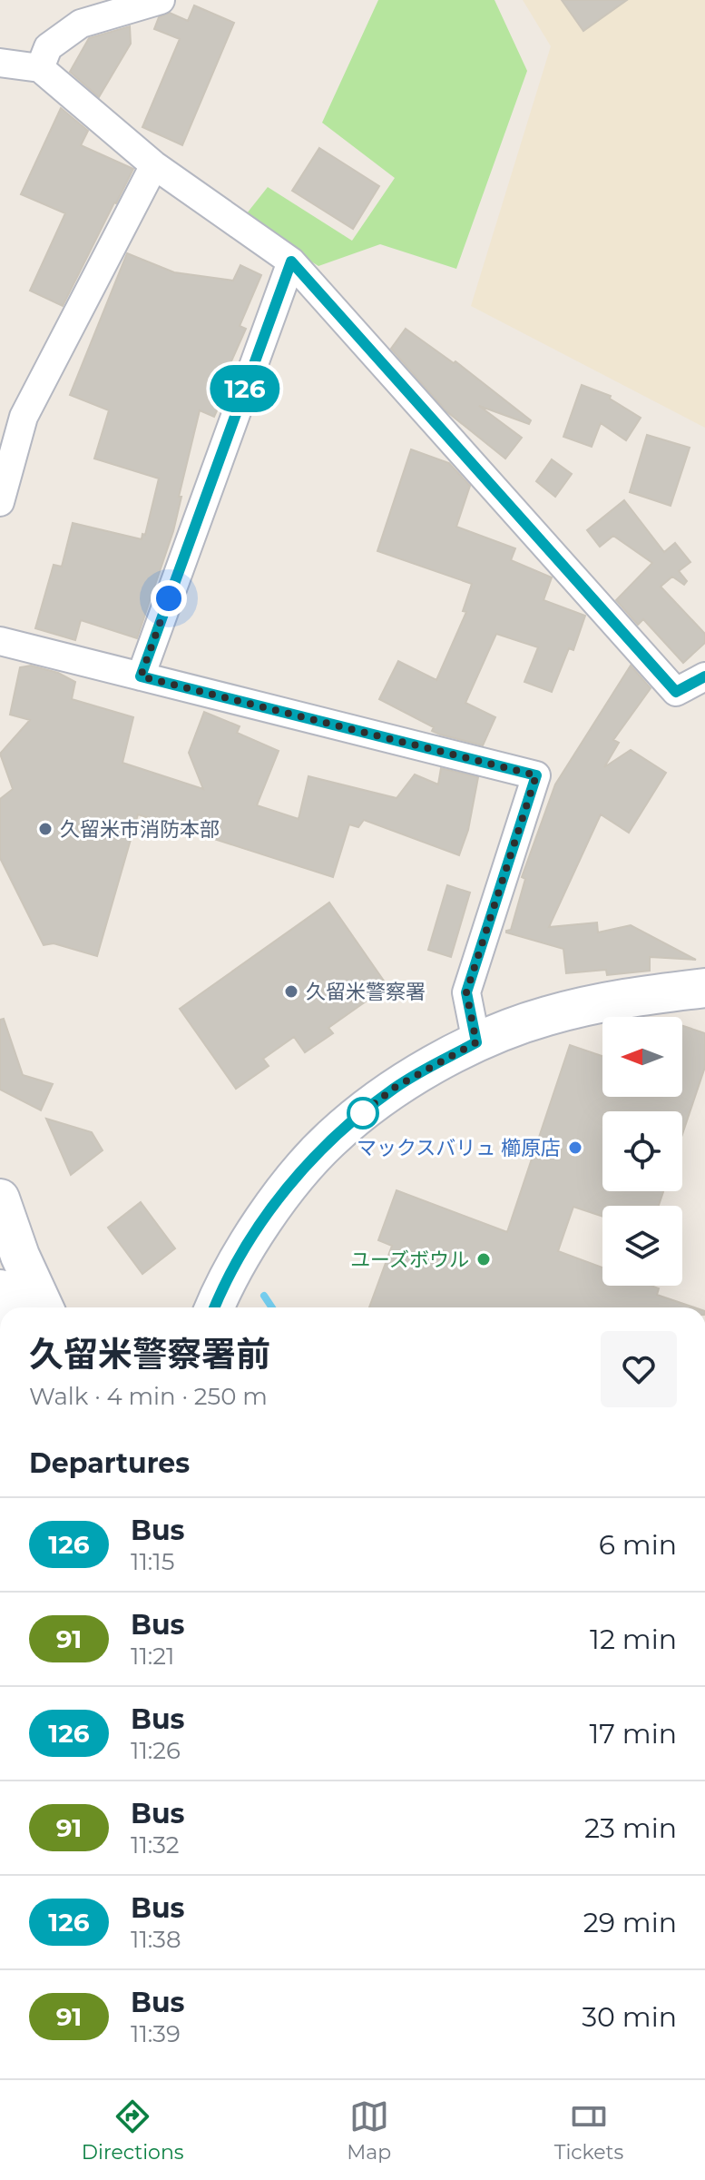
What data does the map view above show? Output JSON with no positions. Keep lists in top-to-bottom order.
{
  "places": [
    "久留米市消防本部",
    "久留米警察署",
    "マックスバリュ 櫛原店",
    "ユーズボウル"
  ],
  "lines": ["bus line 126"],
  "north": "left",
  "page": {
    "on_map": "126",
    "heading": [
      ["久留米警察署前", "Walk · 4 min · 250 m"],
      "Departures"
    ],
    "list": [
      {
        "mark": "126",
        "name": "Bus",
        "note": "11:15",
        "value": "6 min"
      },
      {
        "mark": "91",
        "name": "Bus",
        "note": "11:21",
        "value": "12 min"
      },
      {
        "mark": "126",
        "name": "Bus",
        "note": "11:26",
        "value": "17 min"
      },
      {
        "mark": "91",
        "name": "Bus",
        "note": "11:32",
        "value": "23 min"
      },
      {
        "mark": "126",
        "name": "Bus",
        "note": "11:38",
        "value": "29 min"
      },
      {
        "mark": "91",
        "name": "Bus",
        "note": "11:39",
        "value": "30 min"
      }
    ],
    "tabs": ["Directions", "Map", "Tickets"]
  }
}
